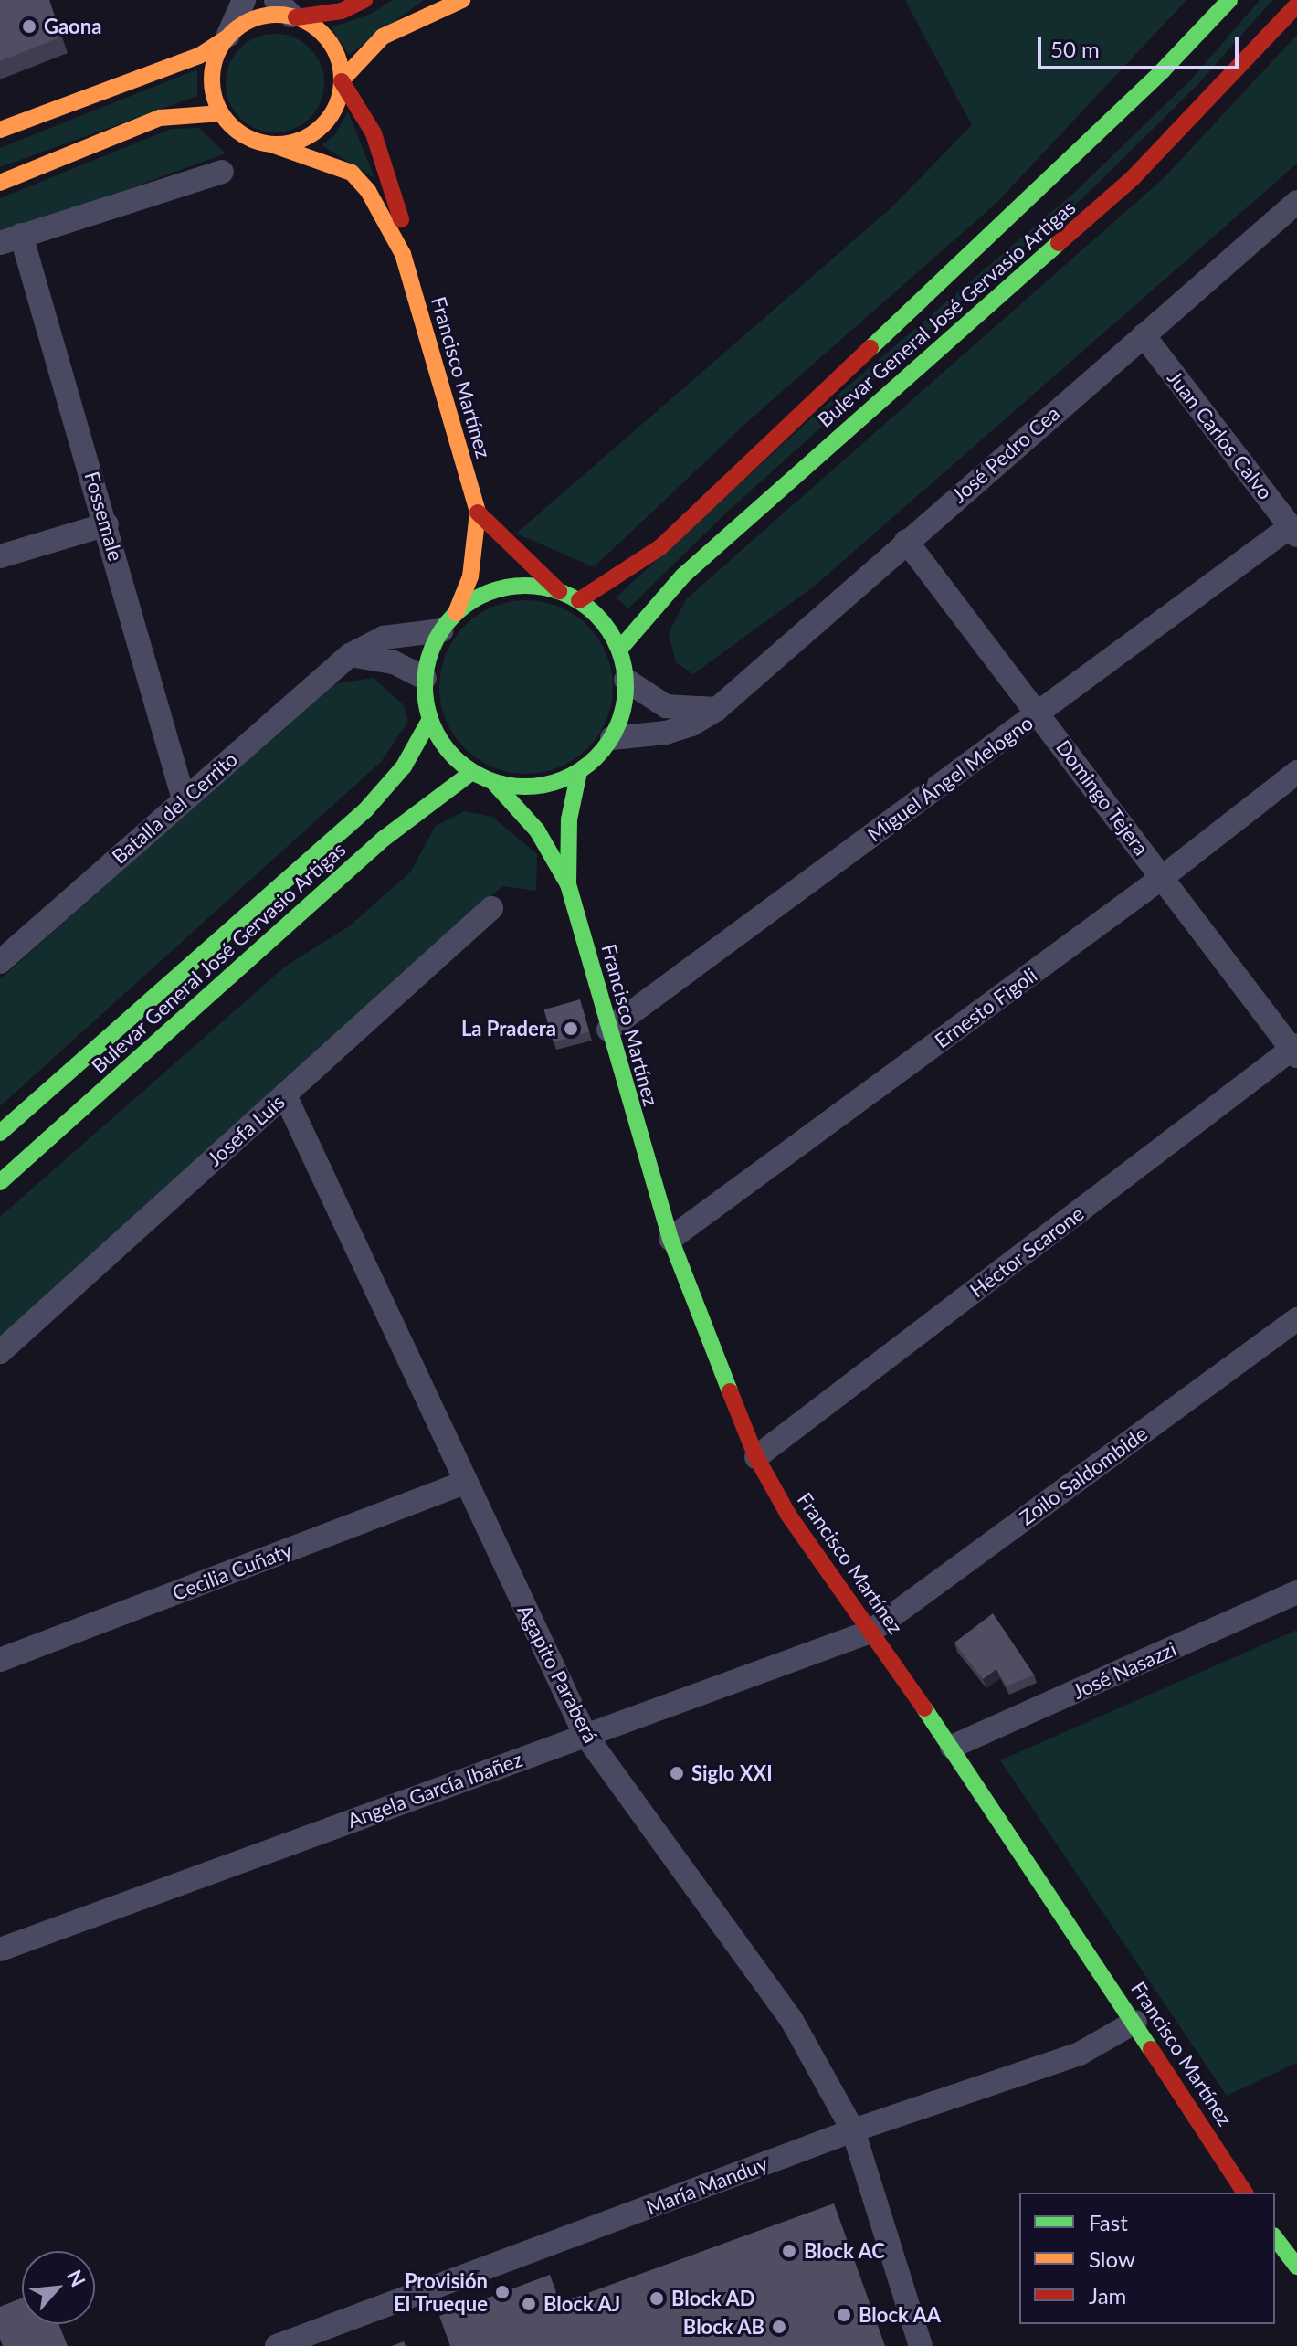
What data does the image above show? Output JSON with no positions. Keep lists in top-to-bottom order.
{
  "streets": {
    "main road": ["Bulevar General José Gervasio Artigas", "Francisco Martínez"],
    "street": [
      "Juan Carlos Calvo",
      "José Pedro Cea",
      "Fossemale",
      "Miguel Ángel Melogno",
      "Domingo Tejera",
      "Batalla del Cerrito",
      "Ernesto Figoli",
      "Josefa Luis",
      "Héctor Scarone",
      "Zoilo Saldombide",
      "Cecilia Cuñaty",
      "José Nasazzi",
      "Agapito Paraberá",
      "Angela García Ibañez",
      "María Manduy"
    ]
  },
  "crossings": [
    ["Bulevar General José Gervasio Artigas", "Francisco Martínez"],
    ["Bulevar General José Gervasio Artigas", "José Pedro Cea"],
    ["Bulevar General José Gervasio Artigas", "Batalla del Cerrito"],
    ["Francisco Martínez", "José Pedro Cea"],
    ["Francisco Martínez", "Miguel Ángel Melogno"],
    ["Francisco Martínez", "Batalla del Cerrito"],
    ["Francisco Martínez", "Ernesto Figoli"],
    ["Francisco Martínez", "Héctor Scarone"],
    ["Francisco Martínez", "Zoilo Saldombide"],
    ["Francisco Martínez", "José Nasazzi"],
    ["Francisco Martínez", "Angela García Ibañez"],
    ["Francisco Martínez", "María Manduy"],
    ["Juan Carlos Calvo", "José Pedro Cea"],
    ["Juan Carlos Calvo", "Miguel Ángel Melogno"],
    ["José Pedro Cea", "Domingo Tejera"],
    ["José Pedro Cea", "Batalla del Cerrito"],
    ["Fossemale", "Batalla del Cerrito"],
    ["Miguel Ángel Melogno", "Domingo Tejera"],
    ["Domingo Tejera", "Ernesto Figoli"],
    ["Domingo Tejera", "Héctor Scarone"],
    ["Josefa Luis", "Agapito Paraberá"],
    ["Zoilo Saldombide", "Angela García Ibañez"],
    ["Cecilia Cuñaty", "Agapito Paraberá"],
    ["Agapito Paraberá", "Angela García Ibañez"],
    ["Agapito Paraberá", "María Manduy"]
  ],
  "places": [
    "Gaona",
    "La Pradera",
    "Siglo XXI",
    "Block AC",
    "Provisión El Trueque",
    "Block AD",
    "Block AJ",
    "Block AA",
    "Block AB"
  ],
  "legend": ["Fast", "Slow", "Jam"],
  "scale_bar": "50 m",
  "north": "top right"
}
